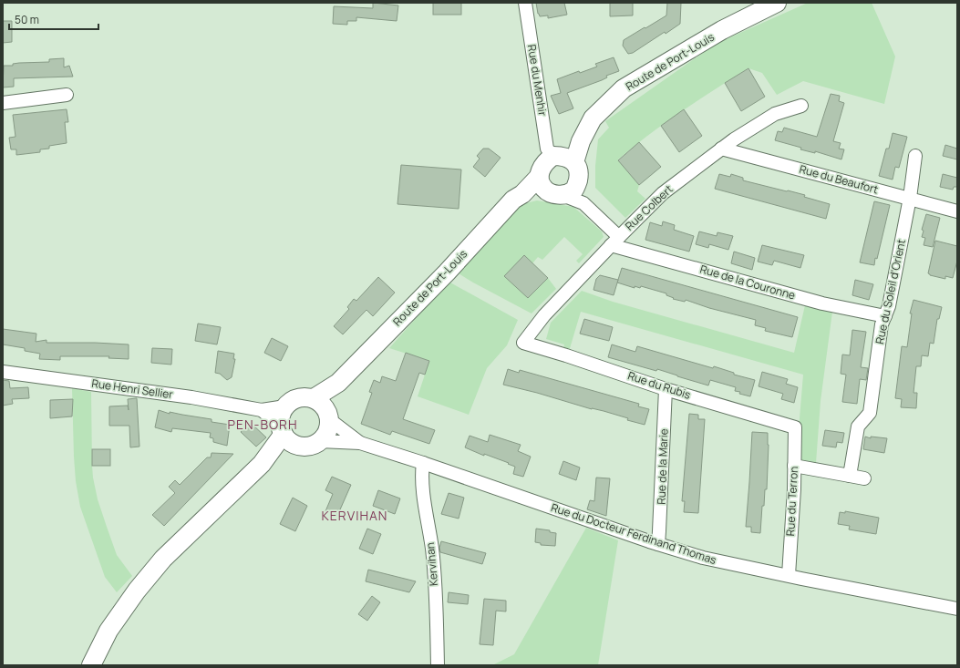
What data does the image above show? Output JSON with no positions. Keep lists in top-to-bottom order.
{
  "streets": {
    "main road": ["Route de Port-Louis"],
    "street": [
      "Rue du Menhir",
      "Rue du Beaufort",
      "Rue Colbert",
      "Rue de la Couronne",
      "Rue du Soleil d'Orient",
      "Rue du Rubis",
      "Rue Henri Sellier",
      "Rue de la Marie",
      "Rue du Terron",
      "Rue du Docteur Ferdinand Thomas",
      "Kervihan"
    ]
  },
  "crossings": [
    ["Route de Port-Louis", "Rue du Menhir"],
    ["Rue du Beaufort", "Rue Colbert"],
    ["Rue du Beaufort", "Rue du Soleil d'Orient"],
    ["Rue Colbert", "Rue de la Couronne"],
    ["Rue Colbert", "Rue du Rubis"],
    ["Rue de la Couronne", "Rue du Soleil d'Orient"],
    ["Rue du Rubis", "Rue de la Marie"],
    ["Rue du Rubis", "Rue du Terron"],
    ["Rue Henri Sellier", "Rue du Docteur Ferdinand Thomas"],
    ["Rue de la Marie", "Rue du Docteur Ferdinand Thomas"],
    ["Rue du Terron", "Rue du Docteur Ferdinand Thomas"],
    ["Rue du Docteur Ferdinand Thomas", "Kervihan"]
  ],
  "districts": ["PEN-BORH", "KERVIHAN"],
  "scale_bar": "50 m"
}
